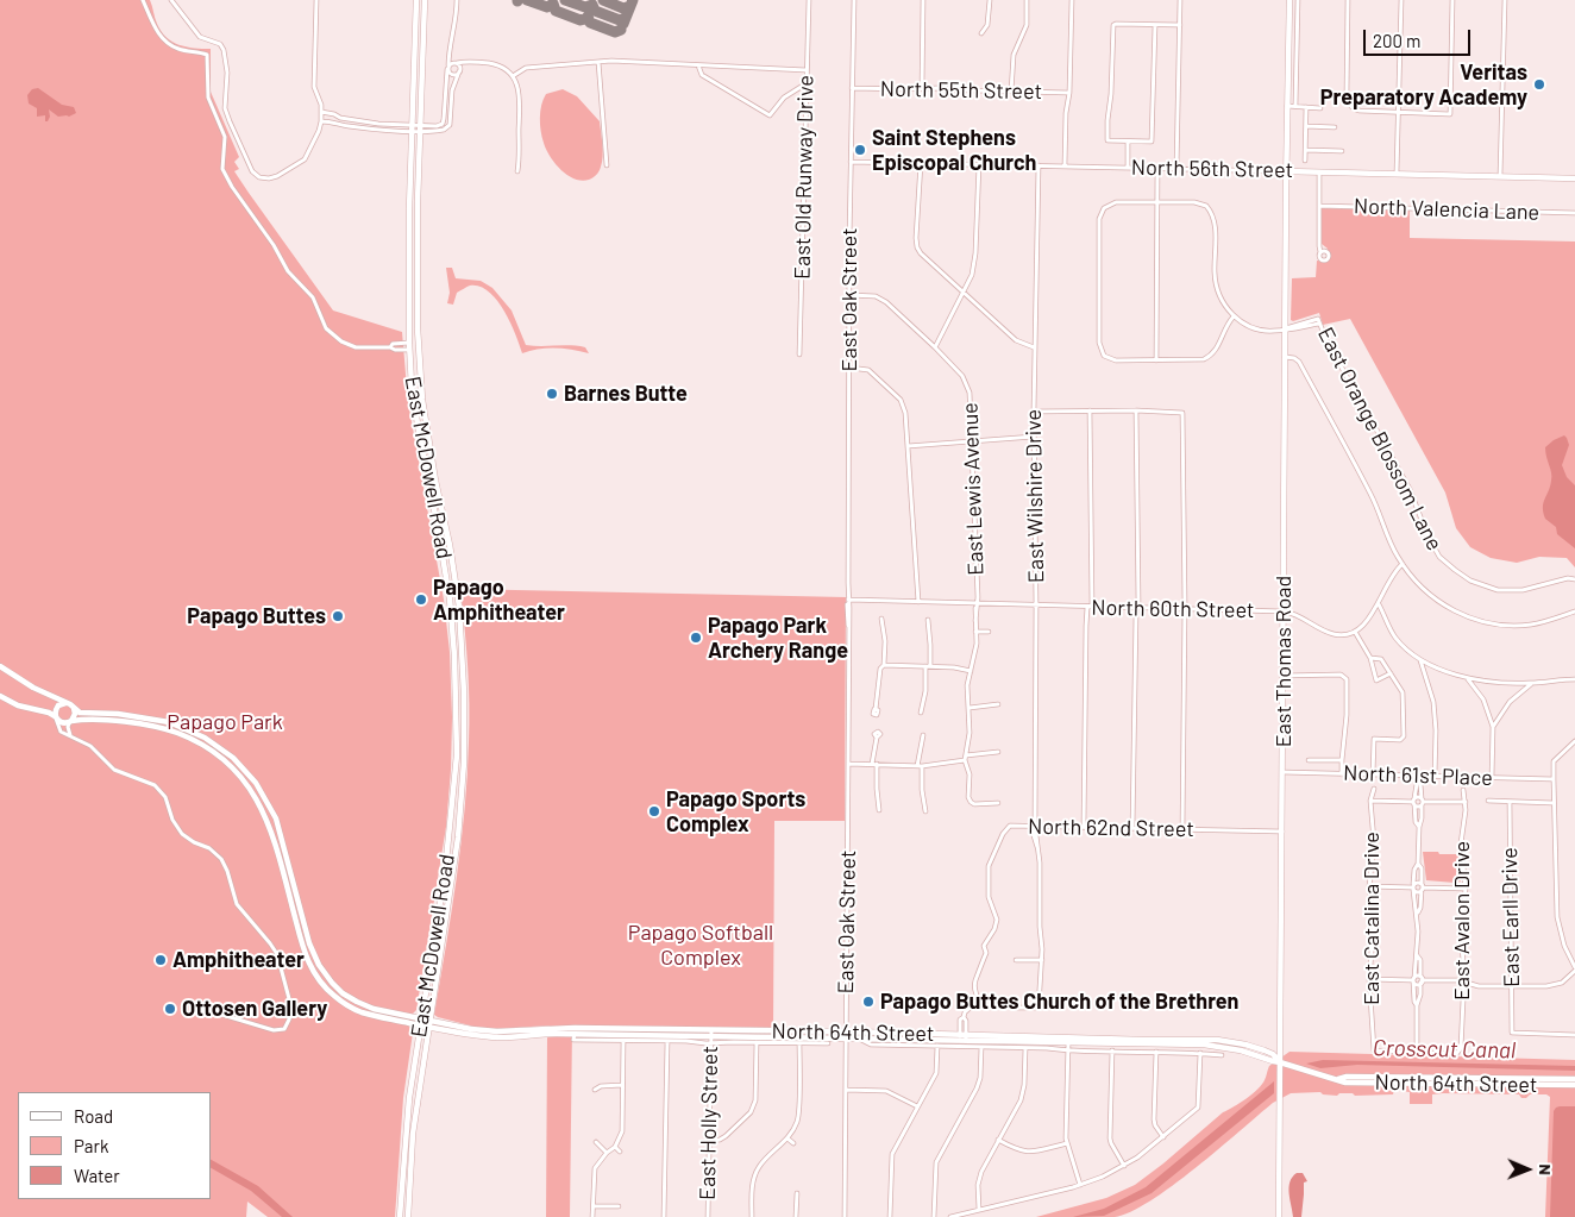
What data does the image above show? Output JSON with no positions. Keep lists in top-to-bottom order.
{
  "streets": {
    "main road": [
      "North 56th Street",
      "East McDowell Road",
      "East Thomas Road",
      "North 64th Street"
    ],
    "street": [
      "North 55th Street",
      "East Old Runway Drive",
      "North Valencia Lane",
      "East Oak Street",
      "East Orange Blossom Lane",
      "East Lewis Avenue",
      "East Wilshire Drive",
      "North 60th Street",
      "North 61st Place",
      "North 62nd Street",
      "East Earll Drive",
      "East Catalina Drive",
      "East Avalon Drive",
      "East Holly Street"
    ]
  },
  "crossings": [
    ["North 55th Street", "East Oak Street"],
    ["North 56th Street", "East Oak Street"],
    ["North 56th Street", "East Wilshire Drive"],
    ["North 56th Street", "East Thomas Road"],
    ["East Oak Street", "North 60th Street"],
    ["East Oak Street", "North 64th Street"],
    ["East Orange Blossom Lane", "East Thomas Road"],
    ["East McDowell Road", "North 64th Street"],
    ["East Lewis Avenue", "North 60th Street"],
    ["East Wilshire Drive", "North 60th Street"],
    ["East Wilshire Drive", "North 62nd Street"],
    ["North 60th Street", "East Thomas Road"],
    ["East Thomas Road", "North 61st Place"],
    ["East Thomas Road", "North 62nd Street"],
    ["East Thomas Road", "North 64th Street"],
    ["North 62nd Street", "North 64th Street"],
    ["East Catalina Drive", "North 64th Street"],
    ["East Avalon Drive", "North 64th Street"],
    ["North 64th Street", "East Holly Street"]
  ],
  "water": ["Crosscut Canal"],
  "parks": ["Papago Park", "Papago Softball Complex"],
  "places": [
    "Veritas Preparatory Academy",
    "Saint Stephens Episcopal Church",
    "Barnes Butte",
    "Papago Amphitheater",
    "Papago Buttes",
    "Papago Park Archery Range",
    "Papago Sports Complex",
    "Amphitheater",
    "Papago Buttes Church of the Brethren",
    "Ottosen Gallery"
  ],
  "legend": ["Road", "Park", "Water"],
  "scale_bar": "200 m",
  "north": "right"
}
